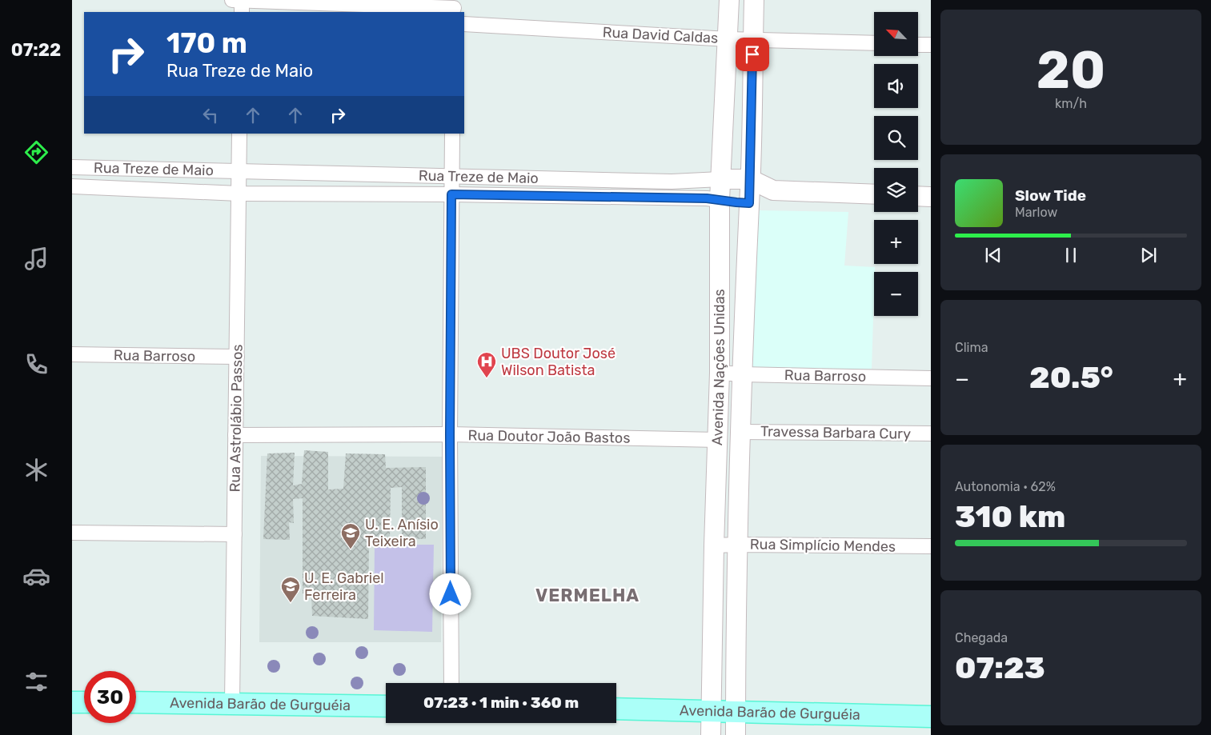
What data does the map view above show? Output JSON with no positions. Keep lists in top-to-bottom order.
{
  "streets": {
    "main road": ["Avenida Barão de Gurguéia"],
    "street": [
      "Rua David Caldas",
      "Rua Treze de Maio",
      "Rua Barroso",
      "Avenida Nações Unidas",
      "Rua Astrolábio Passos",
      "Travessa Barbara Cury",
      "Rua Doutor João Bastos",
      "Rua Simplício Mendes"
    ]
  },
  "crossings": [
    ["Rua David Caldas", "Avenida Nações Unidas"],
    ["Rua Treze de Maio", "Avenida Nações Unidas"],
    ["Rua Treze de Maio", "Rua Astrolábio Passos"],
    ["Rua Barroso", "Avenida Nações Unidas"],
    ["Rua Barroso", "Rua Astrolábio Passos"],
    ["Avenida Nações Unidas", "Travessa Barbara Cury"],
    ["Avenida Nações Unidas", "Rua Doutor João Bastos"],
    ["Avenida Nações Unidas", "Rua Simplício Mendes"],
    ["Avenida Nações Unidas", "Avenida Barão de Gurguéia"],
    ["Rua Astrolábio Passos", "Rua Doutor João Bastos"],
    ["Rua Astrolábio Passos", "Avenida Barão de Gurguéia"]
  ],
  "districts": ["VERMELHA"],
  "places": {
    "hospital": ["UBS Doutor José Wilson Batista"],
    "school or university": ["U. E. Anísio Teixeira", "U. E. Gabriel Ferreira"]
  },
  "north": "top left",
  "page": {
    "tabs": "07:22",
    "tile": [
      ["20", "km/h"],
      "Clima",
      ["Autonomia · 62%", "310 km"],
      ["Chegada", "07:23"]
    ],
    "map_buttons": ["+", "−"],
    "turn": ["170 m", "Rua Treze de Maio"],
    "song": ["Slow Tide", "Marlow"],
    "heat": ["−", "20.5°", "+"],
    "limit": "30",
    "trip": "07:23 · 1 min · 360 m"
  }
}
